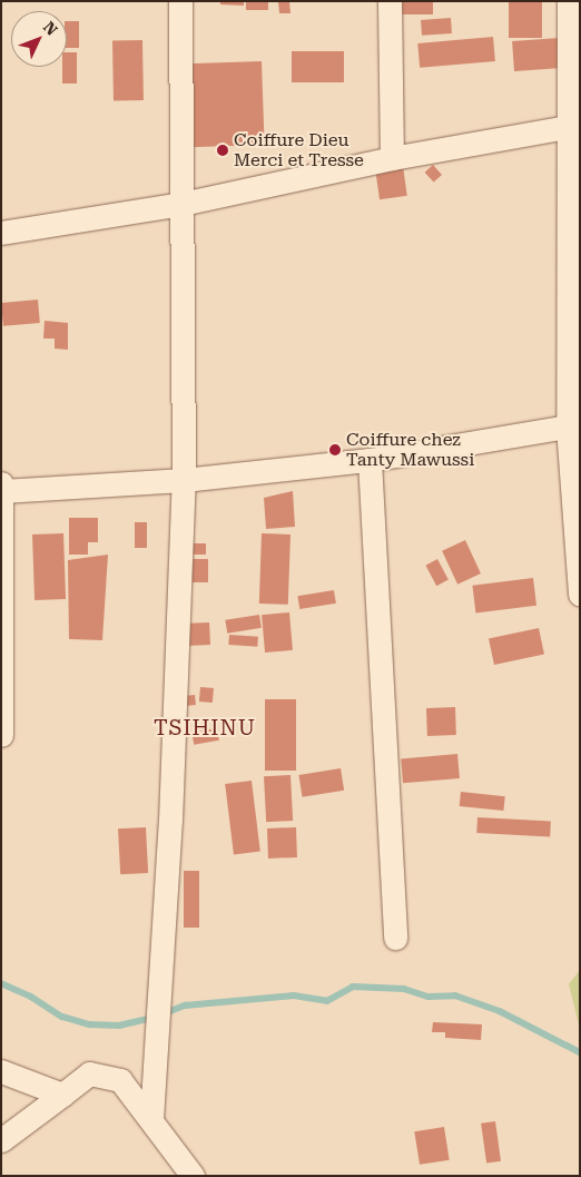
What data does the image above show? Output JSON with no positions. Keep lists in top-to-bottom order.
{
  "districts": ["TSIHINU"],
  "places": ["Coiffure Dieu Merci et Tresse", "Coiffure chez Tanty Mawussi"],
  "north": "top right"
}
